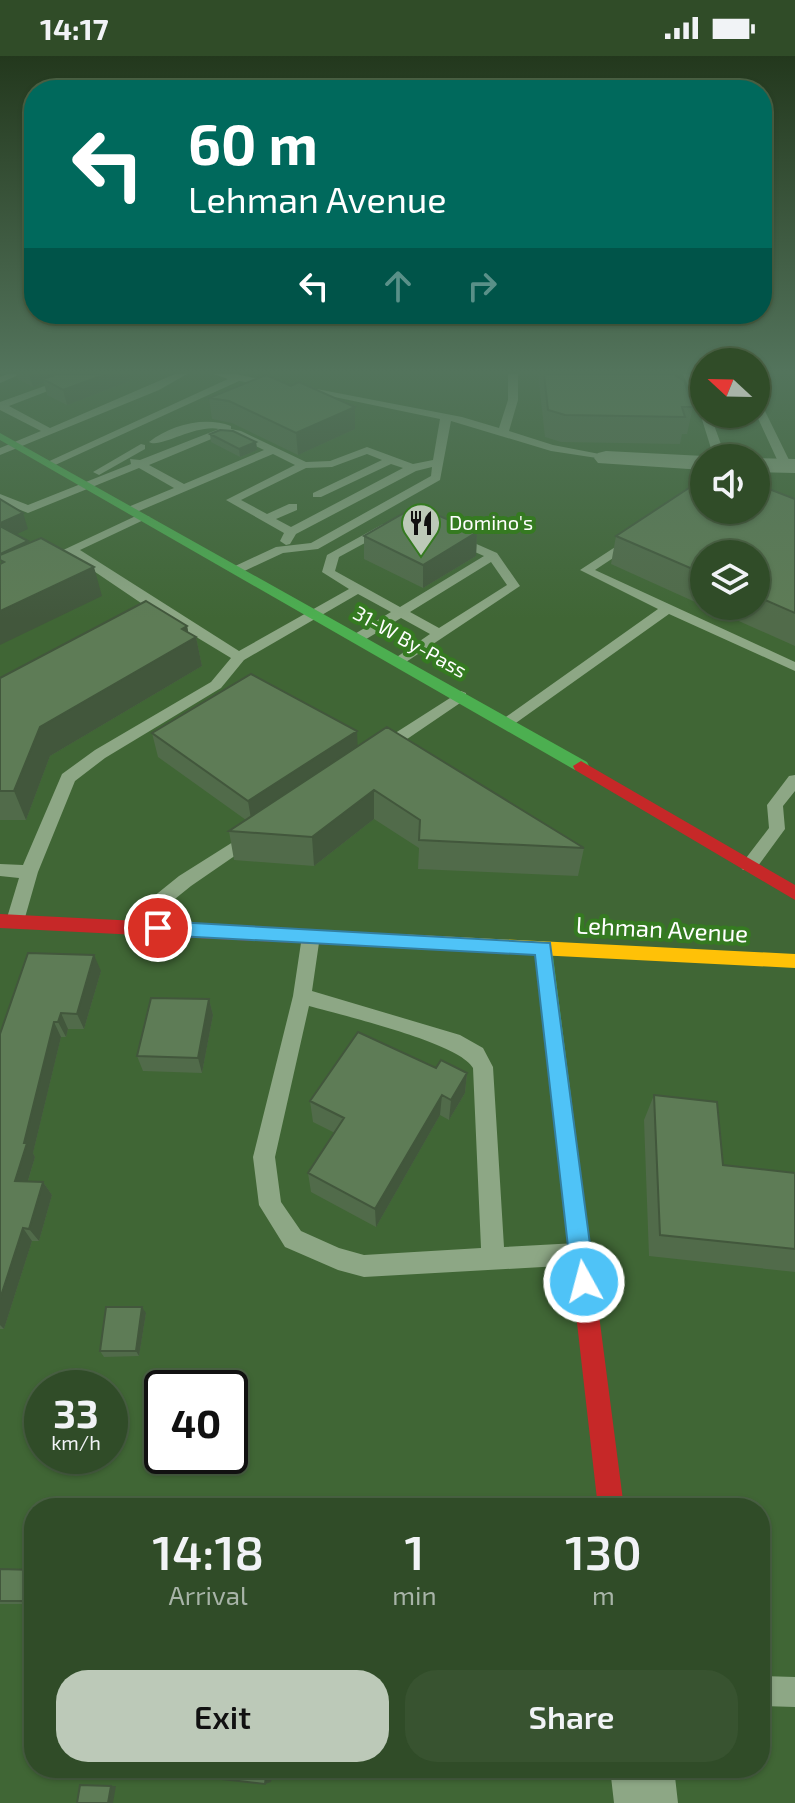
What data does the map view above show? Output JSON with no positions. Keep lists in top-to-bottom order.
{
  "streets": {
    "main road": ["31-W By-Pass", "Lehman Avenue"]
  },
  "places": {
    "restaurant": ["Domino's"]
  },
  "north": "left",
  "page": {
    "status": "14:17",
    "turn": ["60 m", "Lehman Avenue"],
    "speed": "33 km/h",
    "limit": "40",
    "eta": [
      "14:18",
      "Arrival",
      "1",
      "min",
      "130",
      "m"
    ],
    "buttons": ["Exit", "Share"]
  }
}
